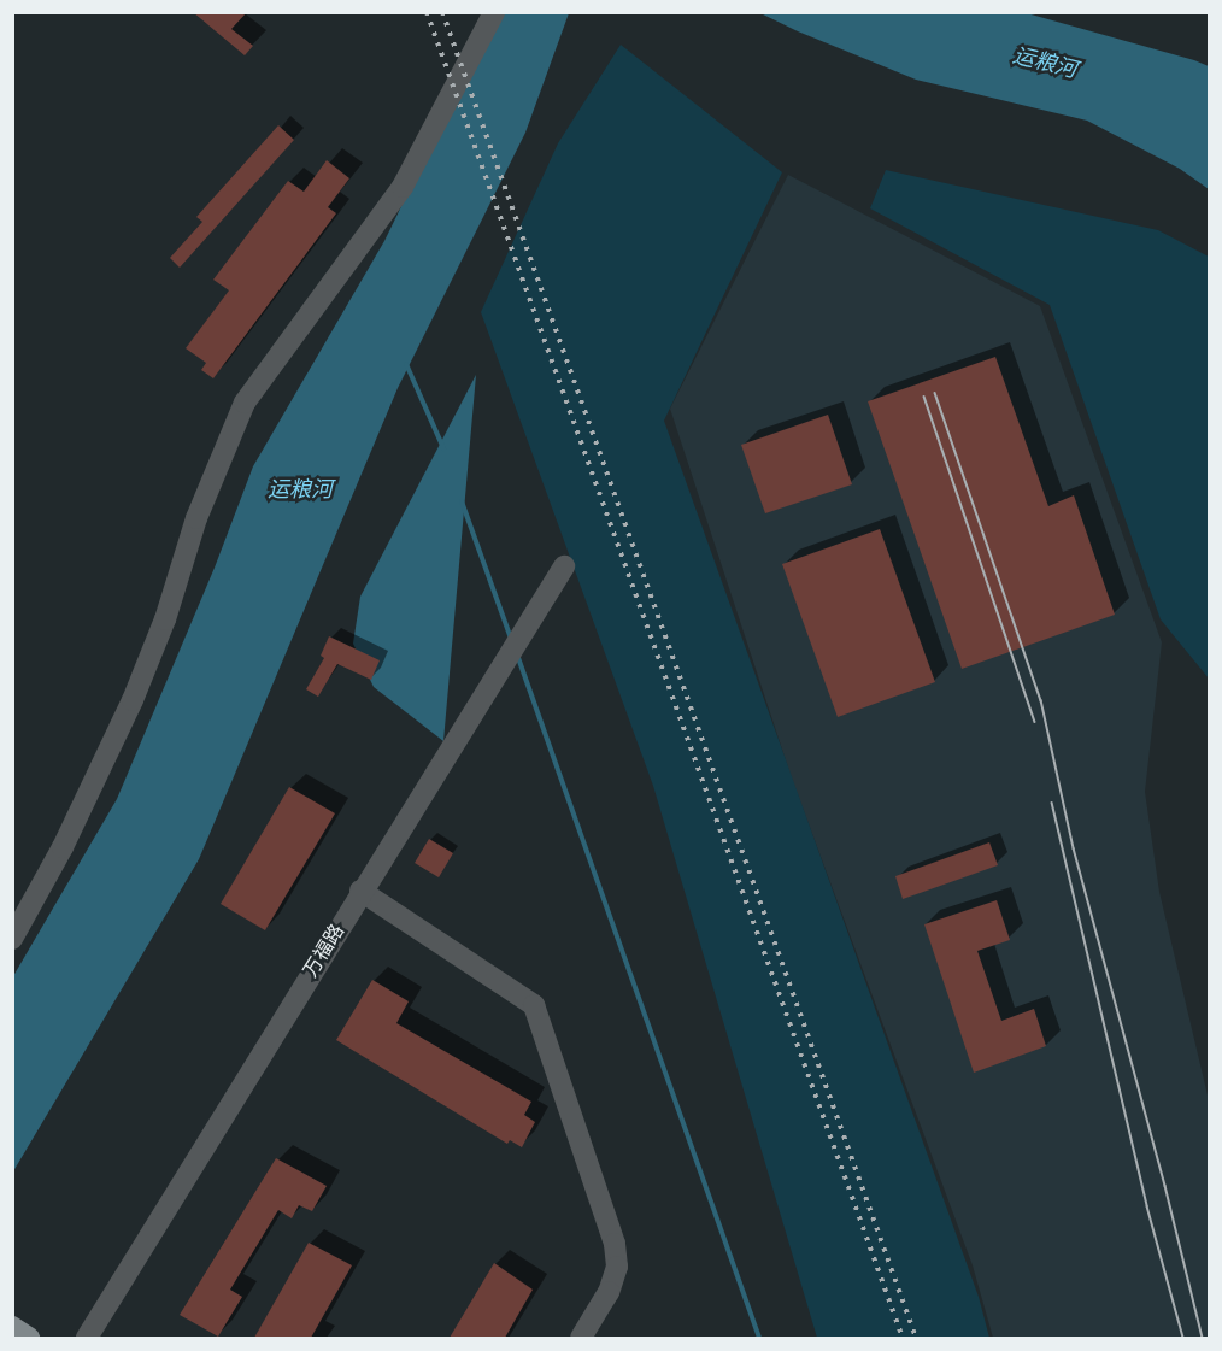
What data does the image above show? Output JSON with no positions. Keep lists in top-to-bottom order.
{
  "streets": {
    "street": ["万福路"]
  },
  "water": ["运粮河"]
}
